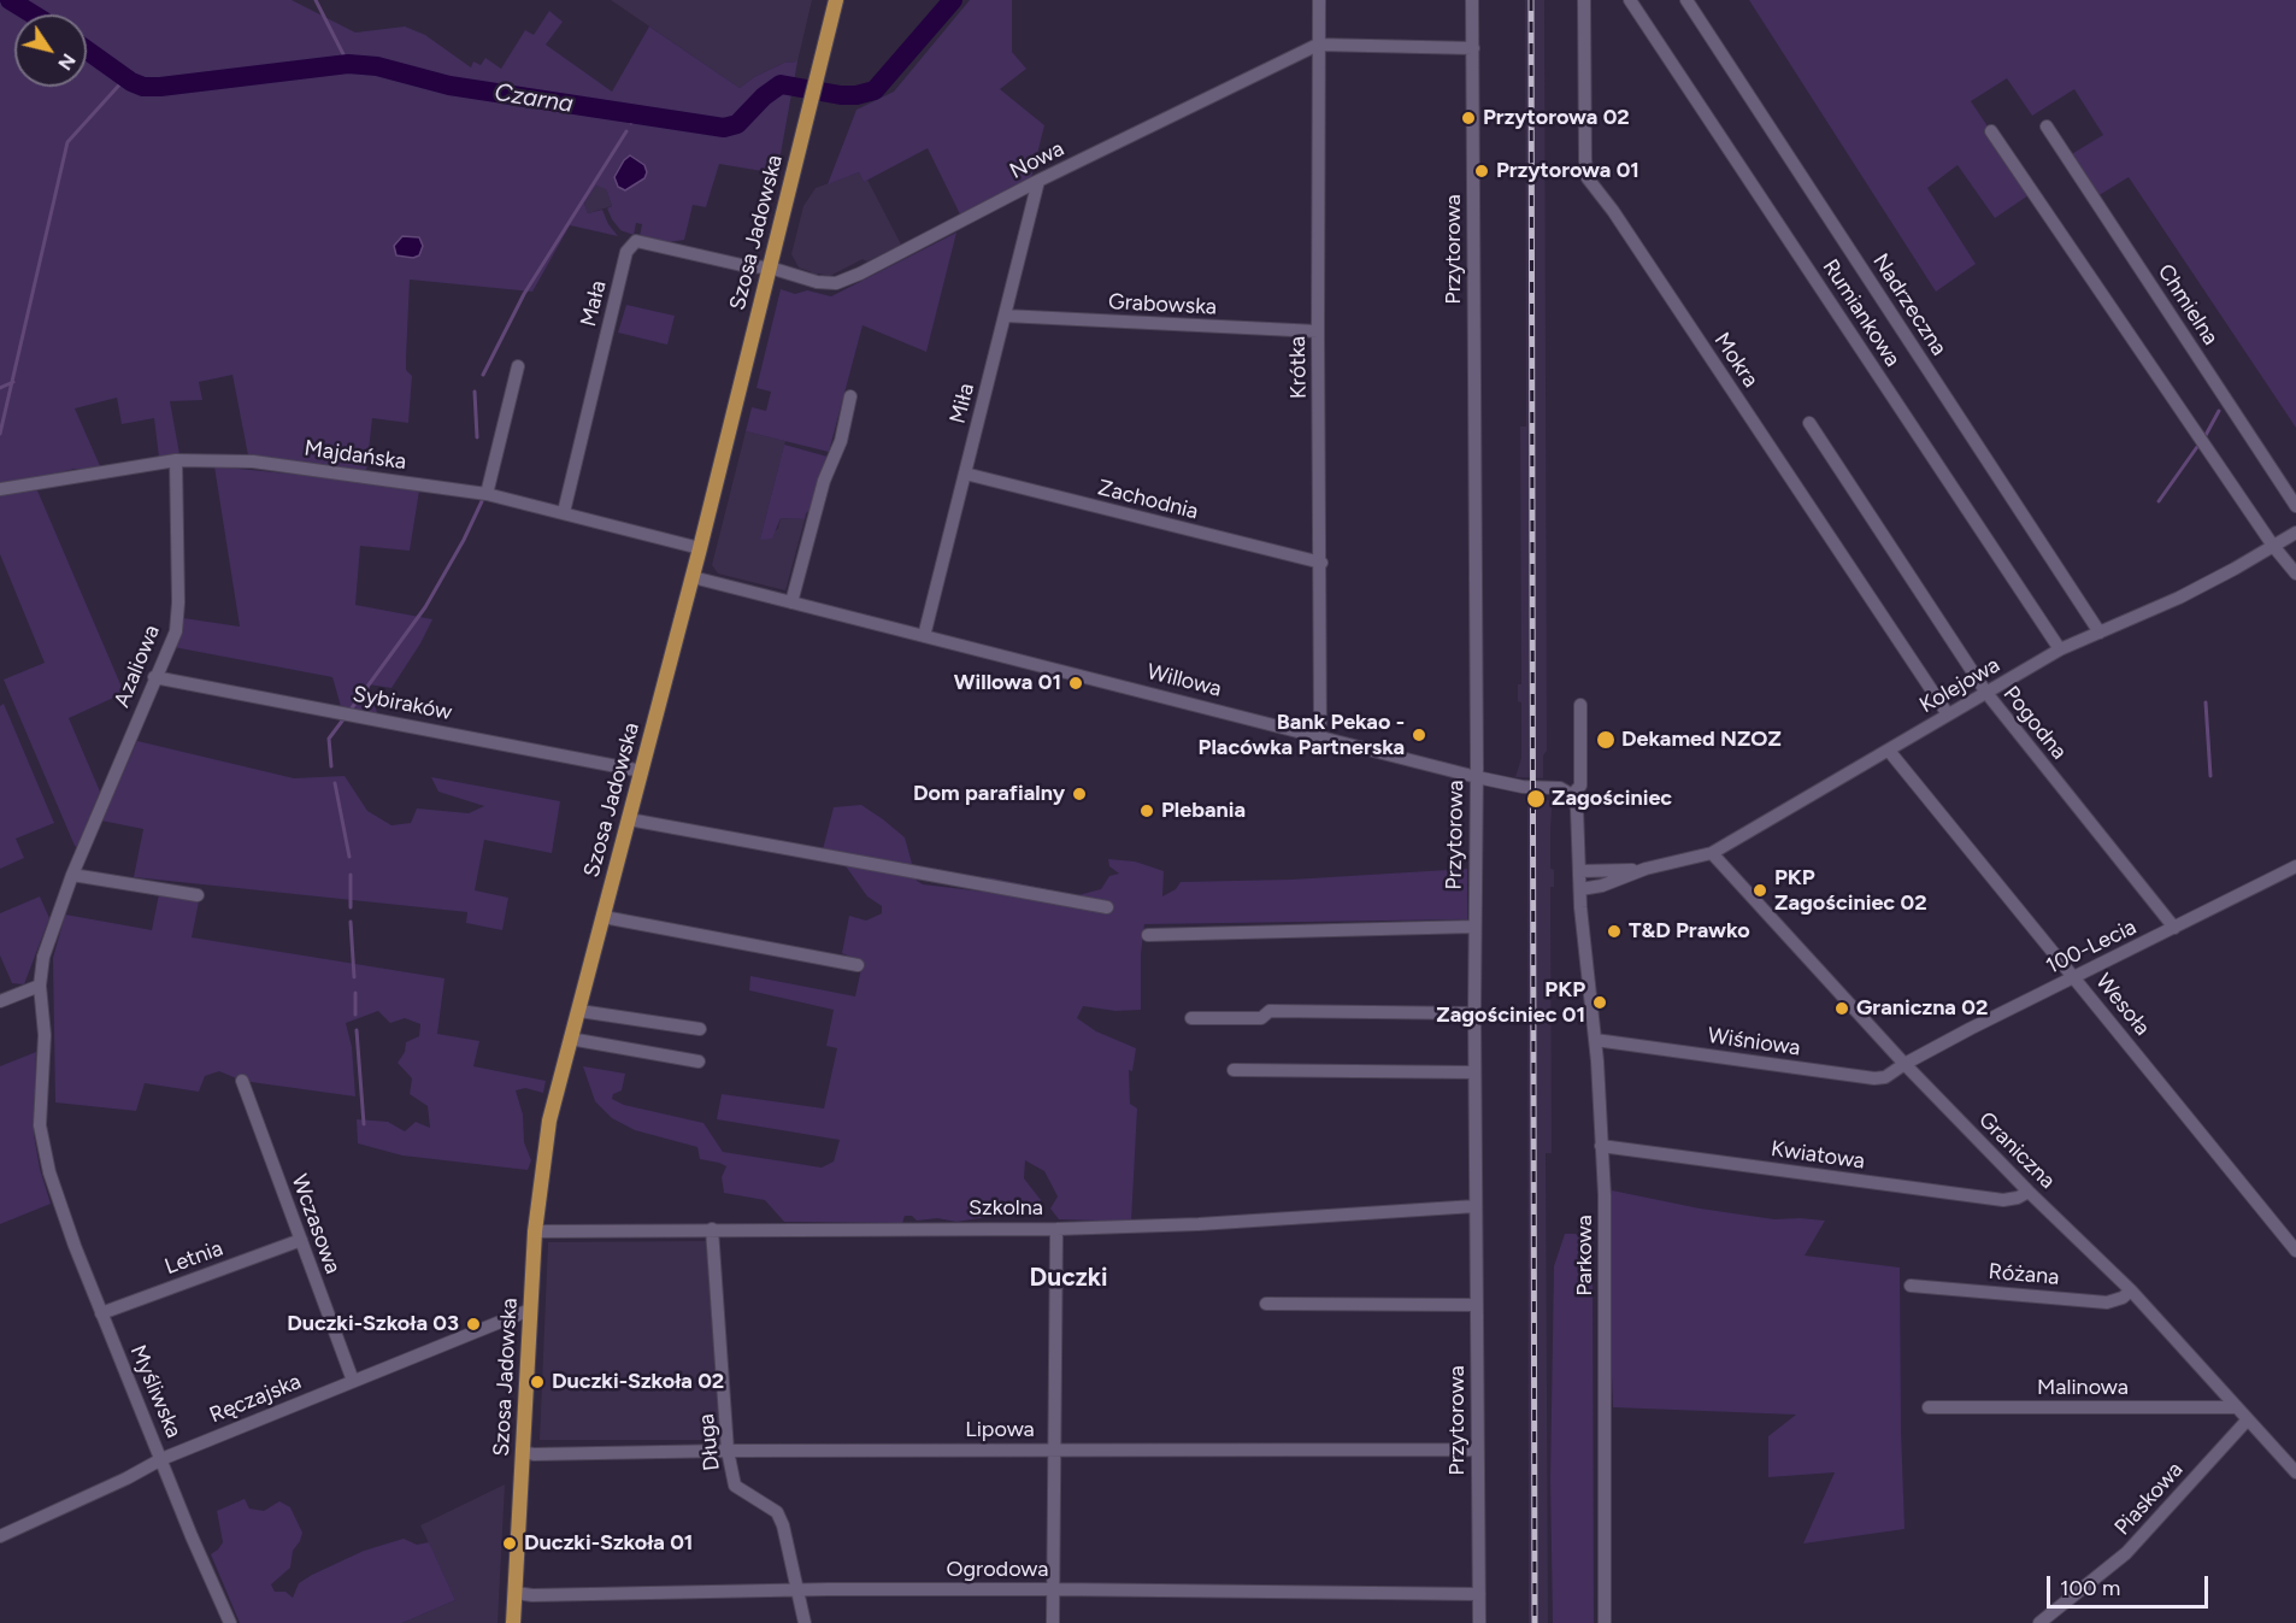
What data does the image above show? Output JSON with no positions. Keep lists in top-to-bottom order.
{
  "streets": {
    "main road": ["Szosa Jadowska"],
    "street": [
      "Nowa",
      "Przytorowa",
      "Mała",
      "Grabowska",
      "Nadrzeczna",
      "Chmielna",
      "Rumiankowa",
      "Mokra",
      "Krótka",
      "Miła",
      "Majdańska",
      "Zachodnia",
      "Azaliowa",
      "Willowa",
      "Kolejowa",
      "Sybiraków",
      "Pogodna",
      "100-Lecia",
      "Wesoła",
      "Wiśniowa",
      "Graniczna",
      "Kwiatowa",
      "Szkolna",
      "Wczasowa",
      "Parkowa",
      "Letnia",
      "Różana",
      "Malinowa",
      "Myśliwska",
      "Ręczajska",
      "Lipowa",
      "Długa",
      "Piaskowa",
      "Ogrodowa"
    ]
  },
  "crossings": [
    ["Nowa", "Szosa Jadowska"],
    ["Nowa", "Mała"],
    ["Nowa", "Krótka"],
    ["Nowa", "Miła"],
    ["Szosa Jadowska", "Mała"],
    ["Szosa Jadowska", "Majdańska"],
    ["Szosa Jadowska", "Willowa"],
    ["Szosa Jadowska", "Sybiraków"],
    ["Szosa Jadowska", "Szkolna"],
    ["Szosa Jadowska", "Ręczajska"],
    ["Szosa Jadowska", "Lipowa"],
    ["Szosa Jadowska", "Ogrodowa"],
    ["Przytorowa", "Willowa"],
    ["Przytorowa", "Szkolna"],
    ["Przytorowa", "Lipowa"],
    ["Przytorowa", "Ogrodowa"],
    ["Mała", "Majdańska"],
    ["Grabowska", "Krótka"],
    ["Grabowska", "Miła"],
    ["Nadrzeczna", "Kolejowa"],
    ["Rumiankowa", "Kolejowa"],
    ["Mokra", "Kolejowa"],
    ["Krótka", "Zachodnia"],
    ["Krótka", "Willowa"],
    ["Miła", "Zachodnia"],
    ["Miła", "Willowa"],
    ["Majdańska", "Azaliowa"],
    ["Azaliowa", "Sybiraków"],
    ["Azaliowa", "Myśliwska"],
    ["Kolejowa", "Pogodna"],
    ["Kolejowa", "Wesoła"],
    ["Kolejowa", "Graniczna"],
    ["Kolejowa", "Parkowa"],
    ["Pogodna", "100-Lecia"],
    ["100-Lecia", "Wesoła"],
    ["100-Lecia", "Wiśniowa"],
    ["100-Lecia", "Graniczna"],
    ["Wiśniowa", "Graniczna"],
    ["Wiśniowa", "Parkowa"],
    ["Graniczna", "Kwiatowa"],
    ["Graniczna", "Różana"],
    ["Graniczna", "Malinowa"],
    ["Graniczna", "Piaskowa"],
    ["Kwiatowa", "Parkowa"],
    ["Szkolna", "Długa"],
    ["Wczasowa", "Letnia"],
    ["Wczasowa", "Ręczajska"],
    ["Letnia", "Myśliwska"],
    ["Myśliwska", "Ręczajska"],
    ["Lipowa", "Długa"],
    ["Długa", "Ogrodowa"]
  ],
  "districts": ["Duczki"],
  "water": ["Czarna"],
  "places": [
    "Przytorowa 02",
    "Przytorowa 01",
    "Willowa 01",
    "Bank Pekao - Placówka Partnerska",
    "Dekamed NZOZ",
    "Dom parafialny",
    "Zagościniec",
    "Plebania",
    "PKP Zagościniec 02",
    "T&D Prawko",
    "PKP Zagościniec 01",
    "Graniczna 02",
    "Duczki-Szkoła 03",
    "Duczki-Szkoła 02",
    "Duczki-Szkoła 01"
  ],
  "scale_bar": "100 m",
  "north": "bottom right"
}
